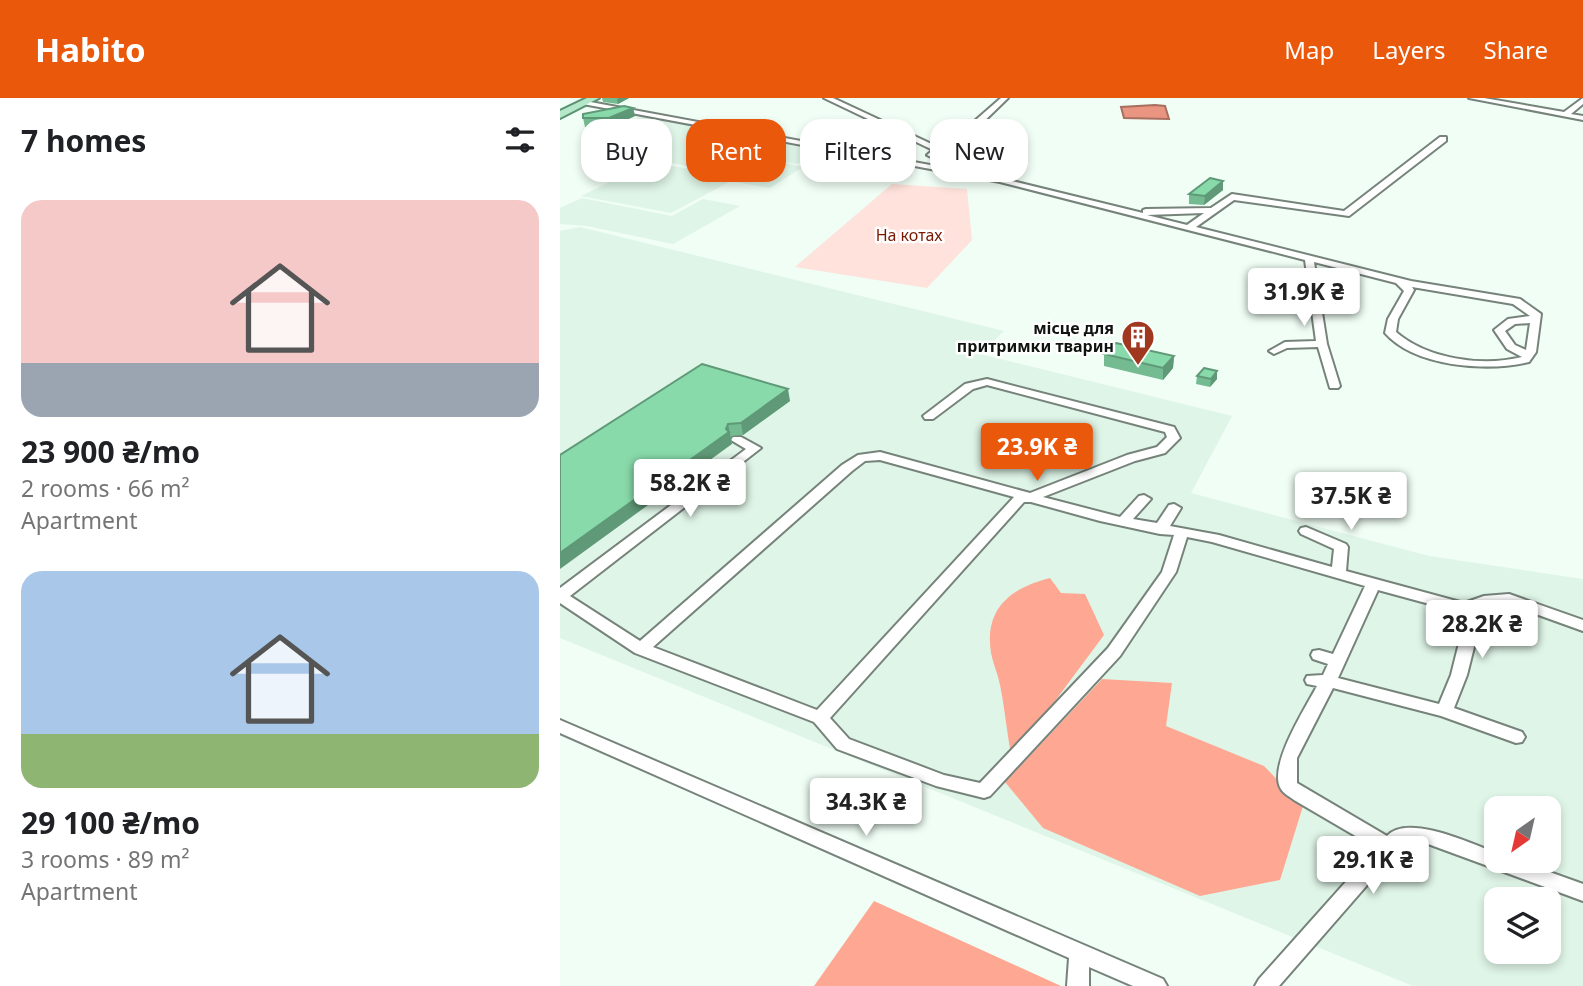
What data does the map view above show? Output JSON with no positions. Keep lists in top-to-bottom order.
{
  "parks": ["На котах"],
  "places": {
    "building": ["місце для притримки тварин"]
  },
  "north": "bottom left",
  "page": {
    "header": "Habito",
    "nav": ["Map", "Layers", "Share"],
    "heading": "7 homes",
    "chip": [
      "Buy",
      "Rent",
      "Filters",
      "New"
    ],
    "list": [
      {
        "name": "23 900 ₴/mo",
        "note": "2 rooms · 66 m² · Apartment"
      },
      {
        "name": "29 100 ₴/mo",
        "note": "3 rooms · 89 m² · Apartment"
      }
    ],
    "price": [
      "31.9K ₴",
      "23.9K ₴",
      "58.2K ₴",
      "37.5K ₴",
      "28.2K ₴",
      "34.3K ₴",
      "29.1K ₴"
    ]
  }
}
